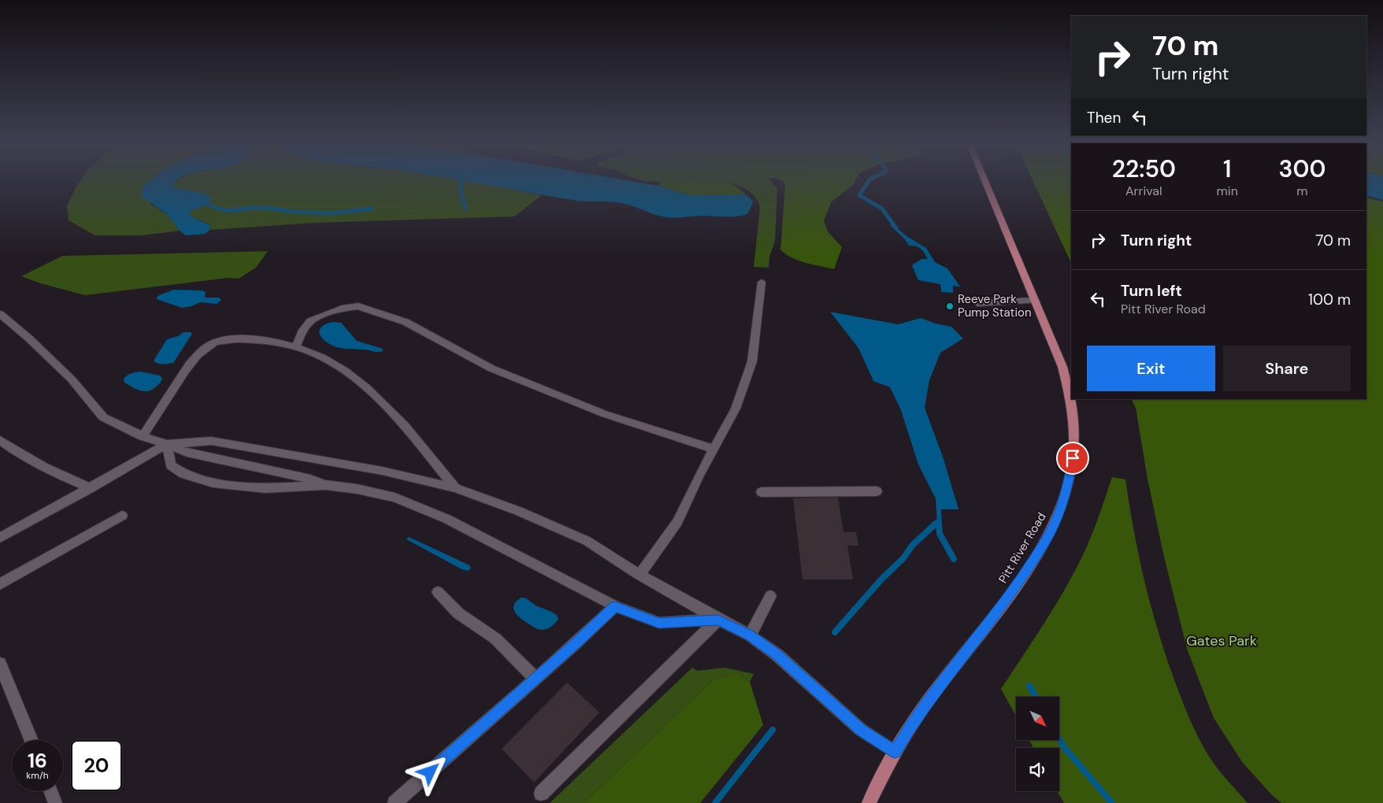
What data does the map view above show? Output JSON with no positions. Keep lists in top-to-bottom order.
{
  "streets": {
    "main road": ["Pitt River Road"]
  },
  "parks": ["Gates Park"],
  "places": ["Reeve Park Pump Station"],
  "north": "bottom right",
  "page": {
    "turn": ["70 m", "Turn right"],
    "then": "Then",
    "eta": [
      "22:50",
      "Arrival",
      "1",
      "min",
      "300",
      "m"
    ],
    "list": [
      {
        "name": "Turn right",
        "value": "70 m"
      },
      {
        "name": "Turn left",
        "note": "Pitt River Road",
        "value": "100 m"
      }
    ],
    "buttons": ["Exit", "Share"],
    "speed": "16 km/h",
    "limit": "20"
  }
}
